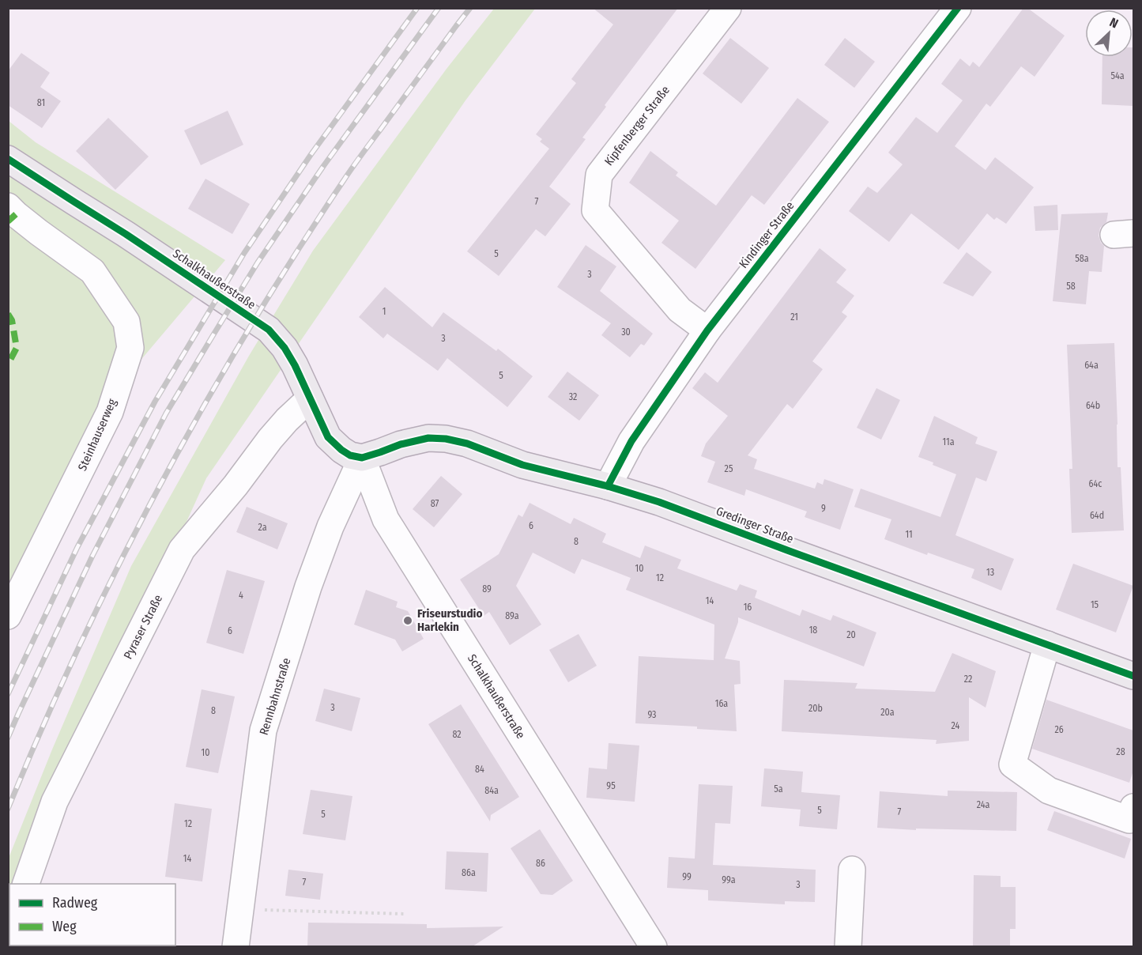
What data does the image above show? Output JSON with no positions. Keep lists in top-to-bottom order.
{
  "streets": {
    "main road": ["Schalkhaußerstraße", "Gredinger Straße"],
    "street": [
      "Kipfenberger Straße",
      "Kindinger Straße",
      "Steinhauserweg",
      "Pyraser Straße",
      "Rennbahnstraße"
    ]
  },
  "crossings": [
    ["Kipfenberger Straße", "Kindinger Straße"],
    ["Kindinger Straße", "Gredinger Straße"],
    ["Schalkhaußerstraße", "Gredinger Straße"],
    ["Schalkhaußerstraße", "Pyraser Straße"],
    ["Schalkhaußerstraße", "Rennbahnstraße"],
    ["Gredinger Straße", "Rennbahnstraße"]
  ],
  "places": ["Friseurstudio Harlekin"],
  "house_numbers": [
    "54a",
    "81",
    "7",
    "5",
    "58a",
    "3",
    "58",
    "1",
    "21",
    "30",
    "3",
    "64a",
    "5",
    "32",
    "64b",
    "11a",
    "25",
    "64c",
    "87",
    "9",
    "64d",
    "6",
    "2a",
    "11",
    "8",
    "10",
    "13",
    "12",
    "89",
    "4",
    "14",
    "15",
    "16",
    "89a",
    "18",
    "6",
    "20",
    "22",
    "16a",
    "3",
    "20b",
    "8",
    "20a",
    "93",
    "24",
    "26",
    "82",
    "28",
    "10",
    "84",
    "95",
    "5a",
    "84a",
    "24a",
    "5",
    "7",
    "5",
    "12",
    "14",
    "86",
    "86a",
    "99",
    "99a",
    "7",
    "3"
  ],
  "legend": ["Radweg", "Weg"],
  "north": "top right"
}
